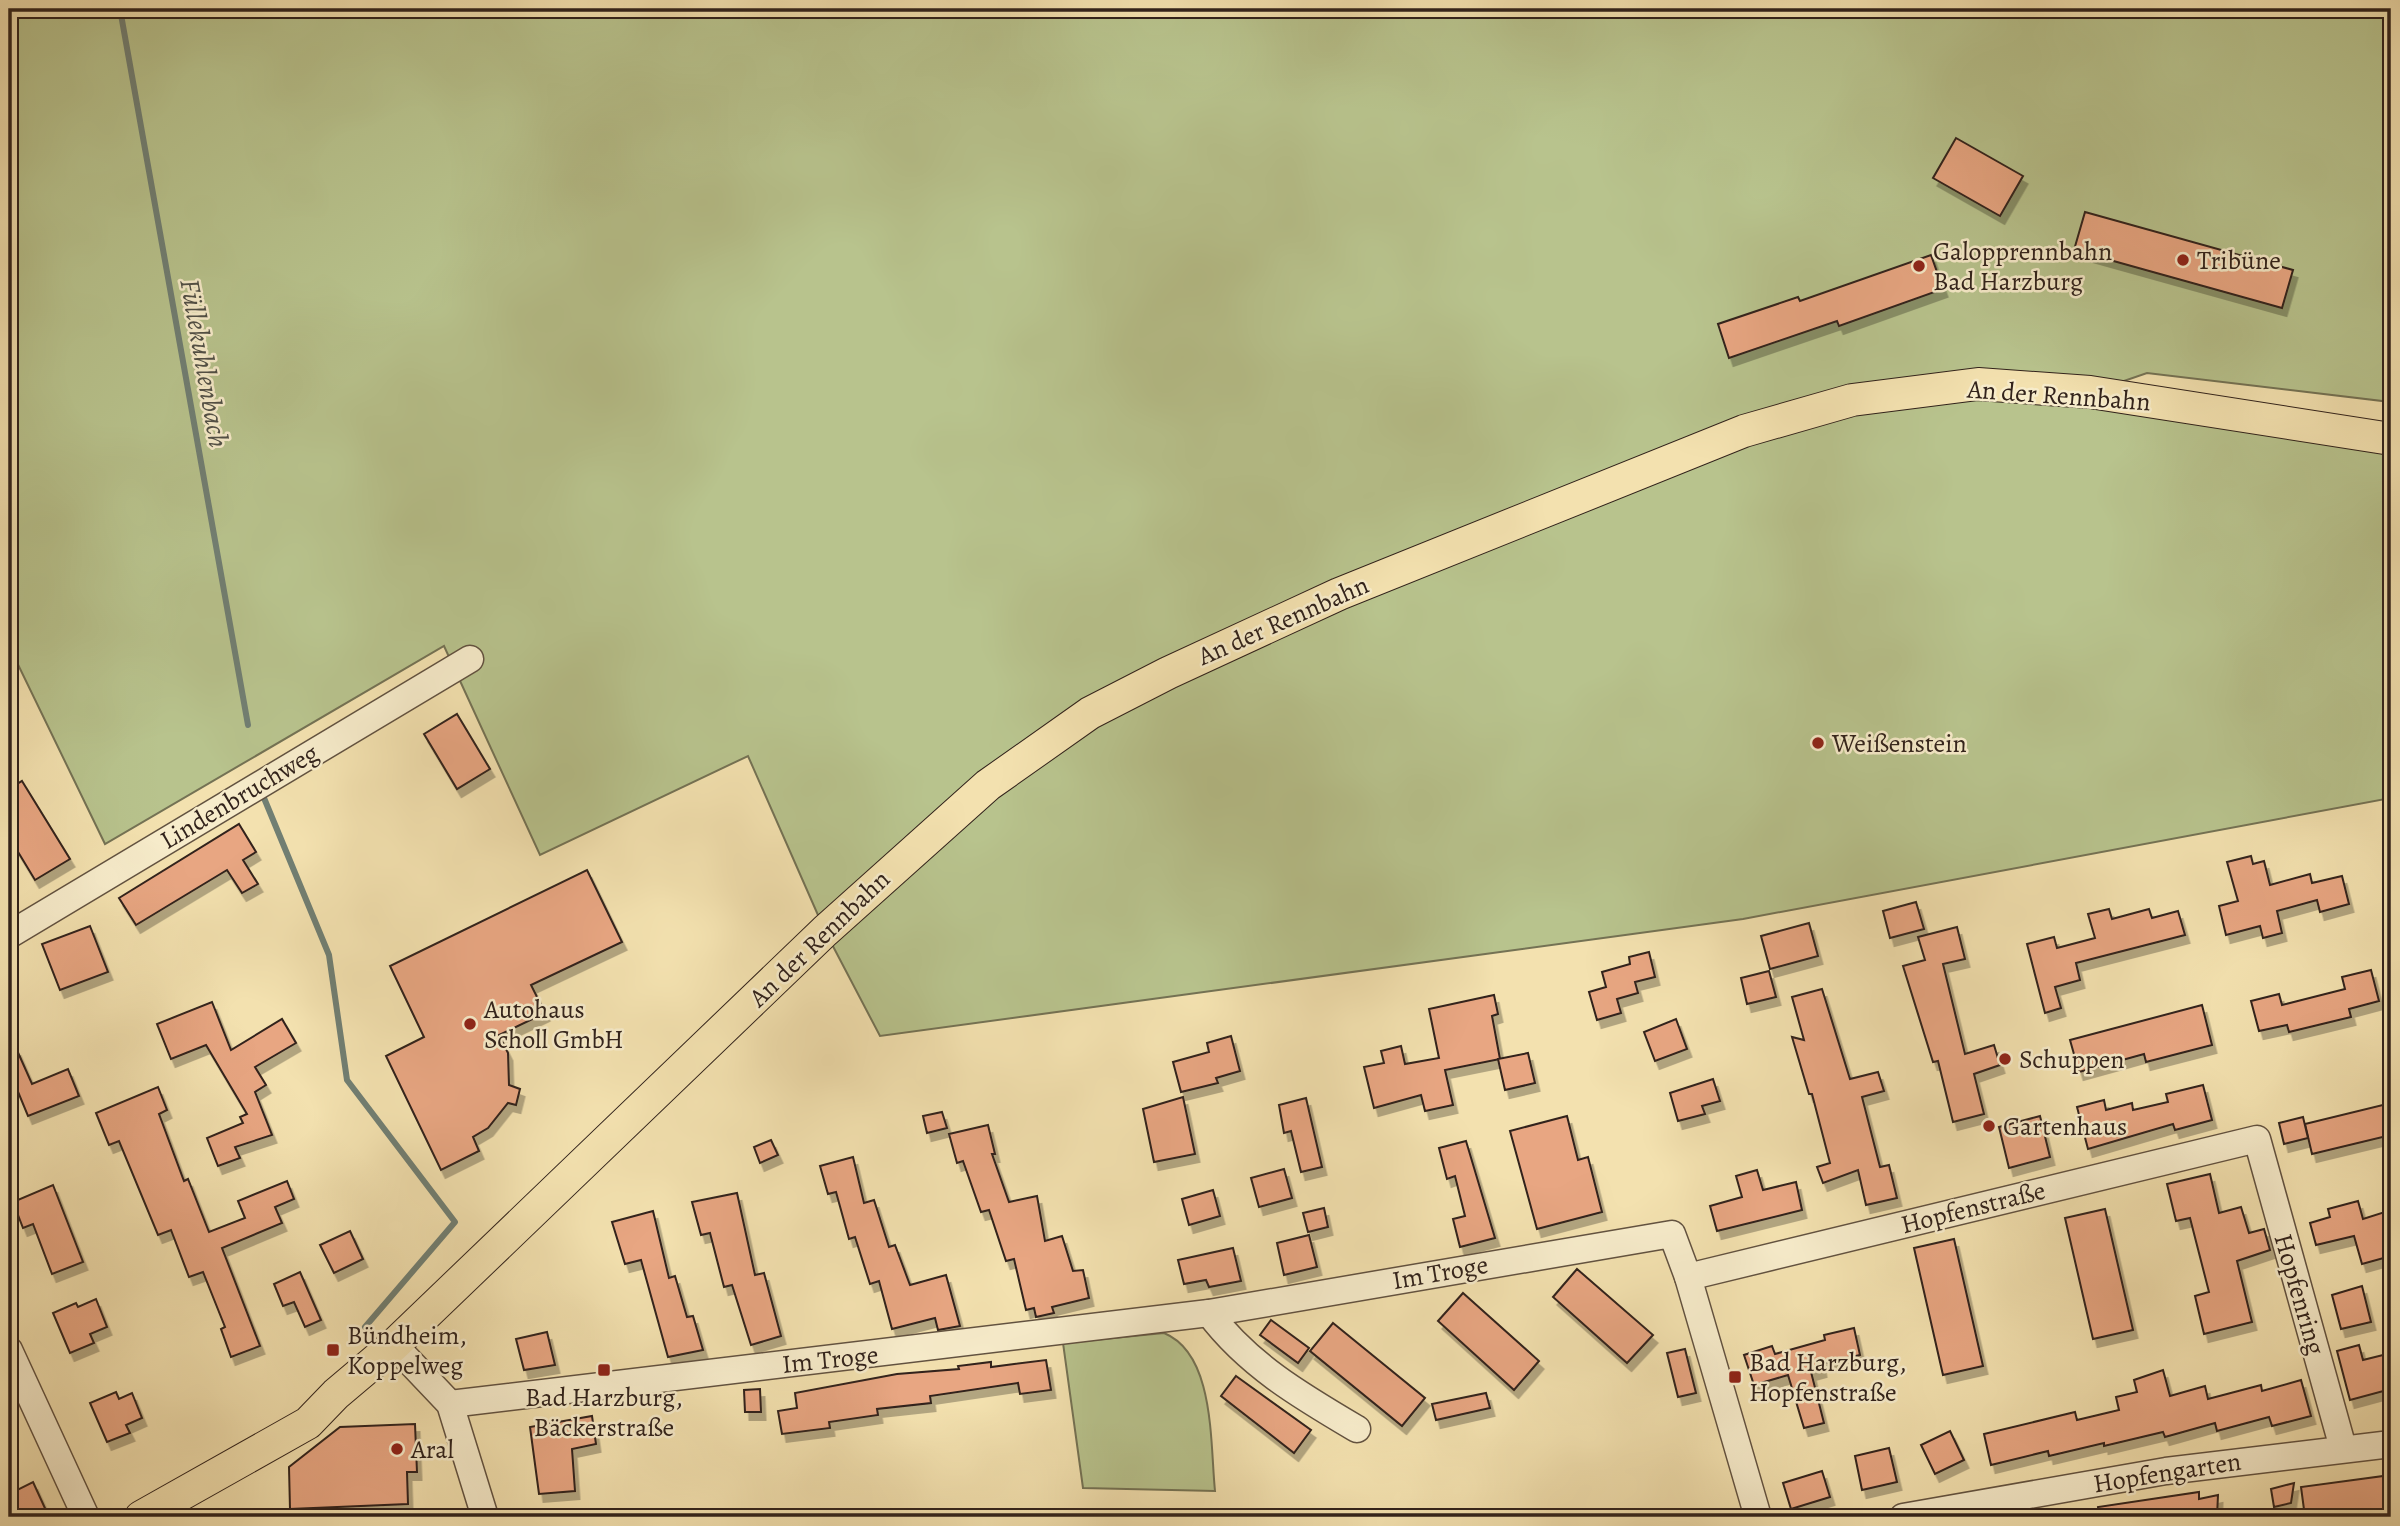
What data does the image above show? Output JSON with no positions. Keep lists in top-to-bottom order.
{
  "streets": {
    "main road": ["An der Rennbahn"],
    "street": [
      "Lindenbruchweg",
      "Hopfenstraße",
      "Im Troge",
      "Hopfenring",
      "Hopfengarten"
    ]
  },
  "crossings": [
    ["Hopfenstraße", "Im Troge"],
    ["Hopfenstraße", "Hopfenring"],
    ["Hopfenring", "Hopfengarten"]
  ],
  "water": ["Füllekuhlenbach"],
  "places": {
    "other": [
      "Tribüne",
      "Galopprennbahn Bad Harzburg",
      "Weißenstein",
      "Autohaus Scholl GmbH",
      "Schuppen",
      "Gartenhaus",
      "Aral"
    ],
    "transit": ["Bündheim, Koppelweg", "Bad Harzburg, Bäckerstraße", "Bad Harzburg, Hopfenstraße"]
  }
}
